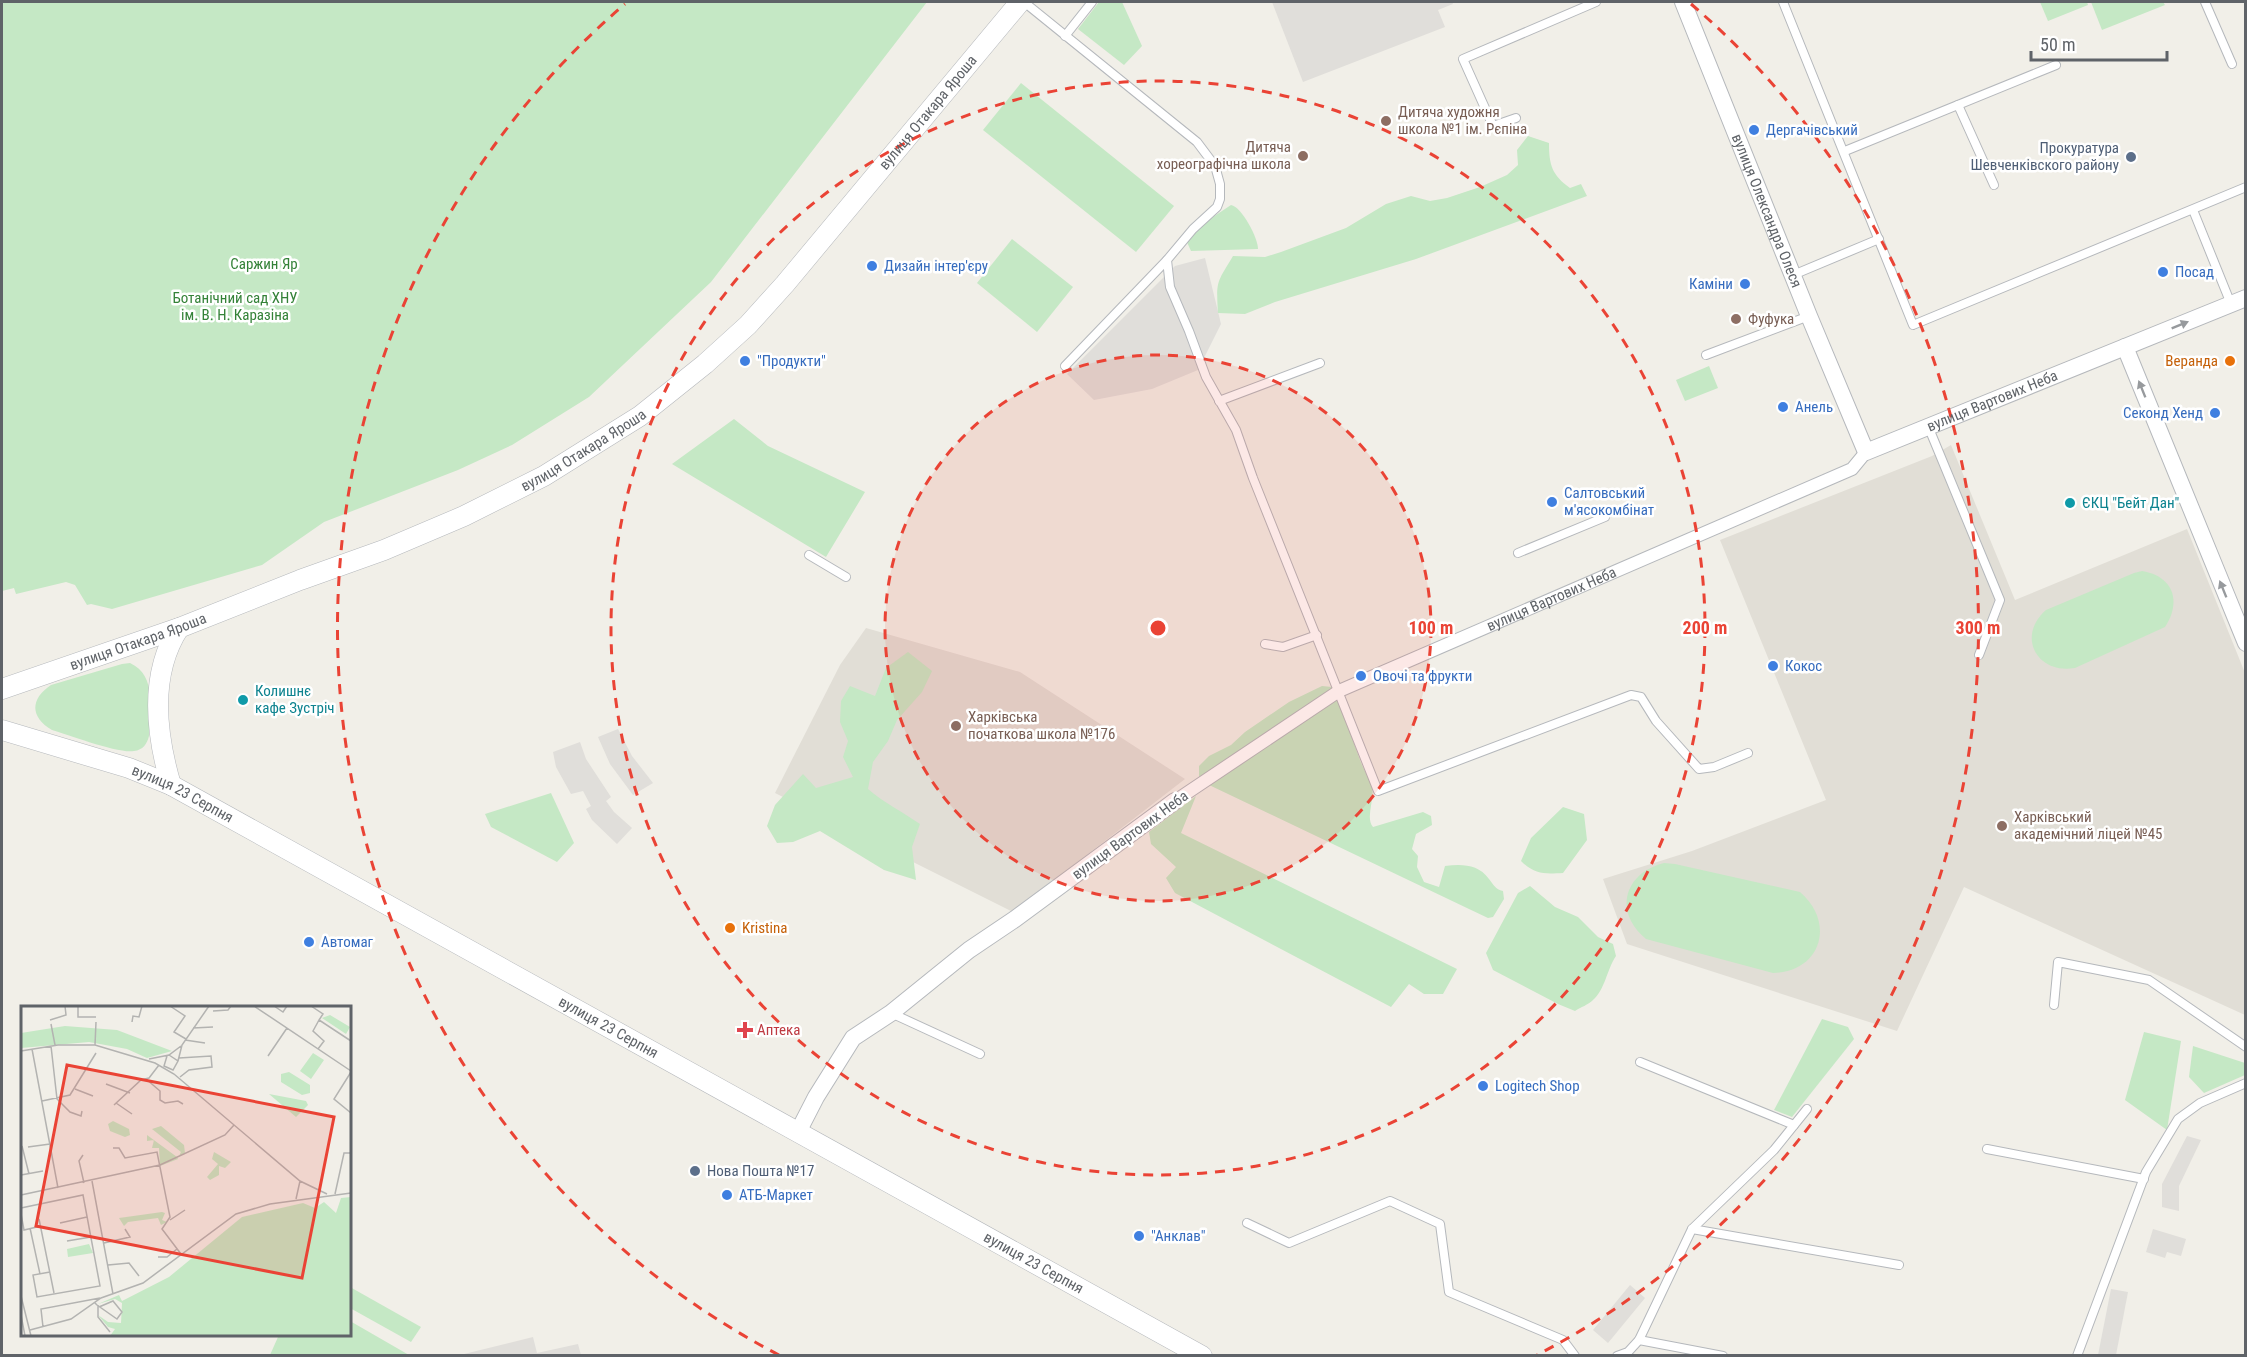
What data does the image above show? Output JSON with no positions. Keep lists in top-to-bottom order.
{
  "streets": {
    "street": [
      "вулиця Отакара Яроша",
      "вулиця Олександра Олеся",
      "вулиця Вартових Неба",
      "вулиця 23 Серпня"
    ]
  },
  "crossings": [
    ["вулиця Олександра Олеся", "вулиця Вартових Неба"],
    ["вулиця Вартових Неба", "вулиця 23 Серпня"]
  ],
  "parks": ["Саржин Яр", "Ботанічний сад ХНУ ім. В. Н. Каразіна"],
  "places": {
    "other": [
      "Дитяча художня школа №1 ім. Рєпіна",
      "Дергачівський",
      "Дитяча хореографічна школа",
      "Прокуратура Шевченківского району",
      "Дизайн інтер'єру",
      "Посад",
      "Каміни",
      "Фуфука",
      "\"Продукти\"",
      "Веранда",
      "Анель",
      "Секонд Хенд",
      "Салтовський м'ясокомбінат",
      "ЄКЦ \"Бейт Дан\"",
      "Кокос",
      "Овочі та фрукти",
      "Колишнє кафе Зустріч",
      "Харківська початкова школа №176",
      "Харківський академічний ліцей №45",
      "Kristina",
      "Автомаг",
      "Logitech Shop",
      "Нова Пошта №17",
      "АТБ-Маркет",
      "\"Анклав\""
    ],
    "health": ["Аптека"]
  },
  "scale_bar": "50 m",
  "rings": ["100 m", "200 m", "300 m"]
}
